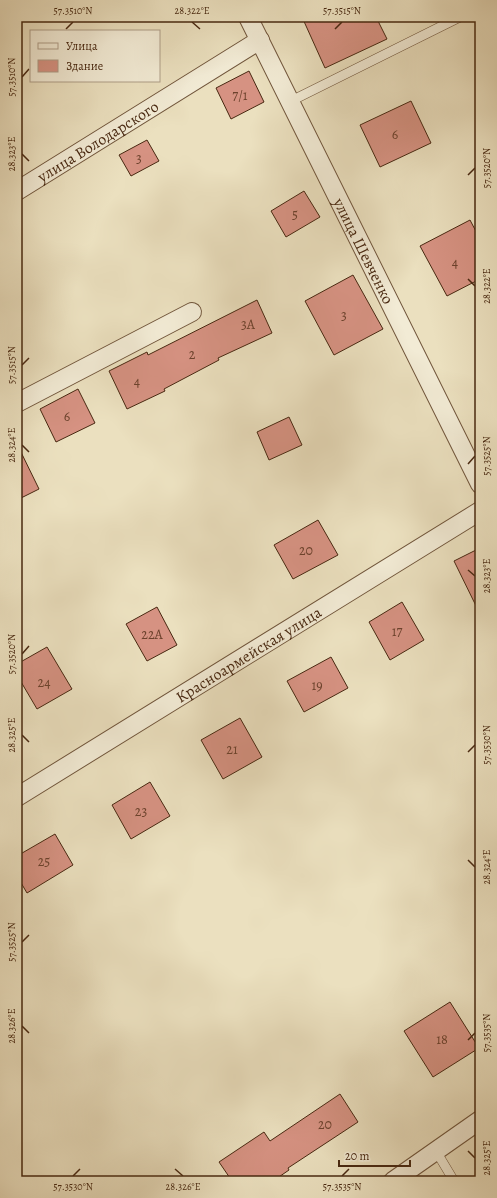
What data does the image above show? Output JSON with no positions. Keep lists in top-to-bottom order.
{
  "streets": {
    "street": ["улица Володарского", "улица Шевченко", "Красноармейская улица"]
  },
  "crossings": [
    ["улица Володарского", "улица Шевченко"]
  ],
  "house_numbers": [
    "7/1",
    "6",
    "3",
    "5",
    "4",
    "3",
    "3А",
    "2",
    "4",
    "6",
    "20",
    "17",
    "22А",
    "24",
    "19",
    "21",
    "23",
    "25",
    "18",
    "20"
  ],
  "legend": ["Улица", "Здание"],
  "scale_bar": "20 m",
  "coordinates": [
    "57.3510°N",
    "28.322°E",
    "57.3515°N",
    "28.323°E",
    "57.3520°N",
    "28.324°E",
    "57.3525°N",
    "28.325°E",
    "57.3530°N",
    "28.326°E",
    "57.3535°N"
  ]
}
